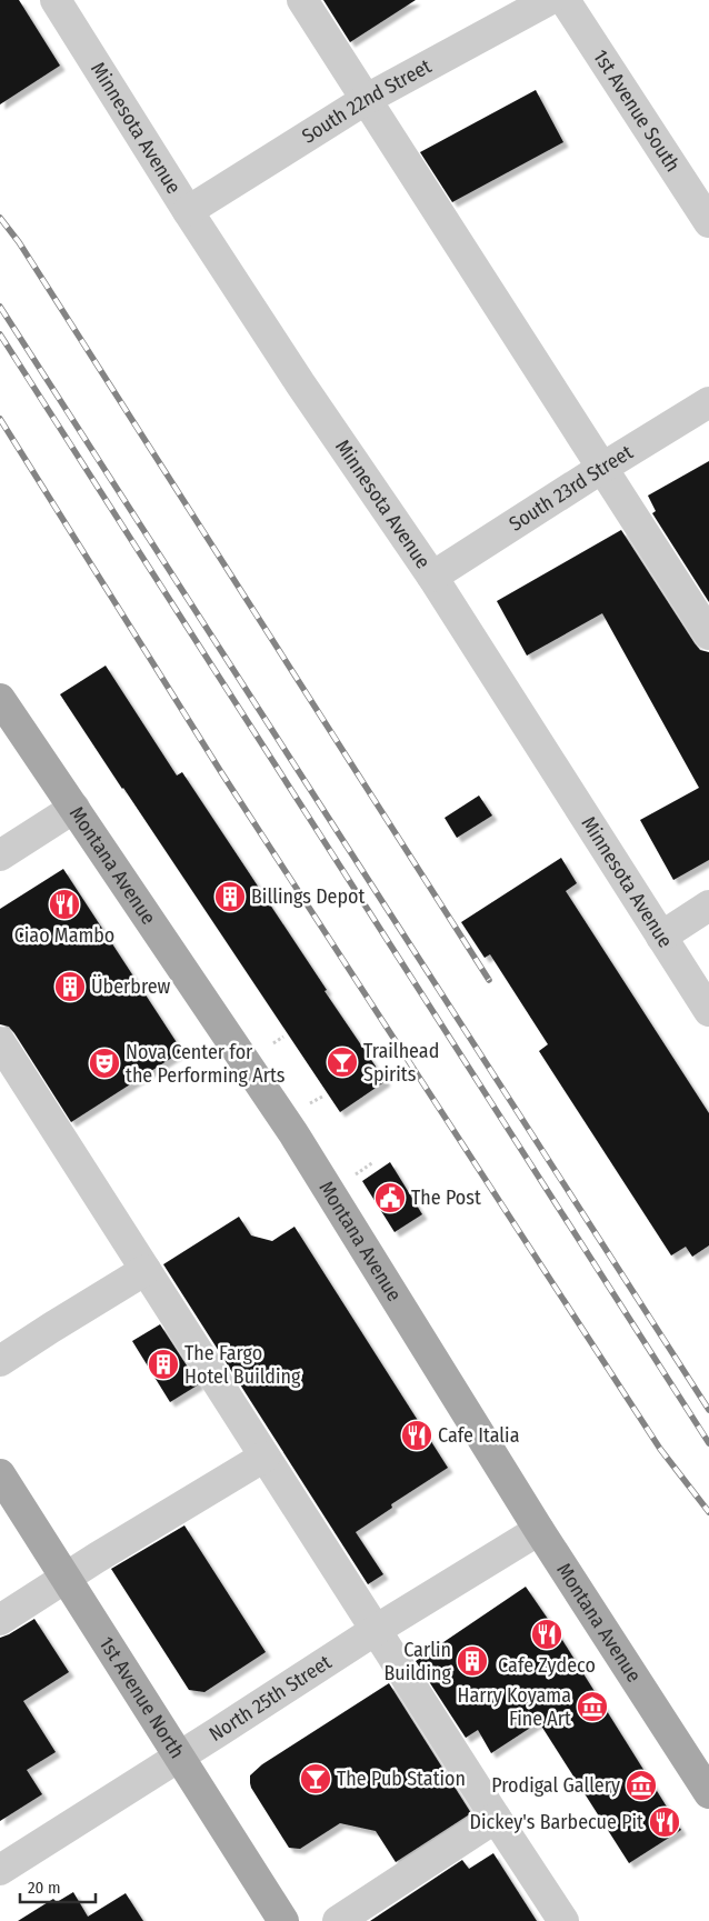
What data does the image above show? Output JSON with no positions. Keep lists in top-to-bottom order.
{
  "streets": {
    "main road": ["Montana Avenue", "1st Avenue North"],
    "street": [
      "South 22nd Street",
      "1st Avenue South",
      "Minnesota Avenue",
      "South 23rd Street",
      "North 25th Street"
    ]
  },
  "crossings": [
    ["South 22nd Street", "Minnesota Avenue"],
    ["Minnesota Avenue", "South 23rd Street"],
    ["Montana Avenue", "North 25th Street"],
    ["1st Avenue North", "North 25th Street"]
  ],
  "places": {
    "building": [
      "Billings Depot",
      "Überbrew",
      "The Fargo Hotel Building",
      "Carlin Building"
    ],
    "restaurant": [
      "Ciao Mambo",
      "Cafe Italia",
      "Cafe Zydeco",
      "Dickey's Barbecue Pit"
    ],
    "bar": ["Trailhead Spirits", "The Pub Station"],
    "theatre": ["Nova Center for the Performing Arts"],
    "public building": ["The Post"],
    "museum": ["Harry Koyama Fine Art", "Prodigal Gallery"]
  },
  "scale_bar": "20 m"
}
